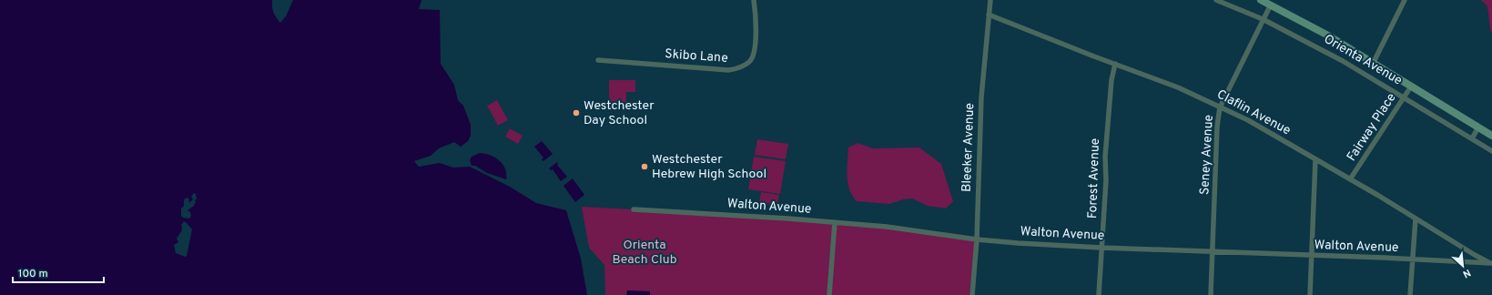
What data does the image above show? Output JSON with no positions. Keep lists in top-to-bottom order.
{
  "streets": {
    "street": [
      "Skibo Lane",
      "Orienta Avenue",
      "Claflin Avenue",
      "Fairway Place",
      "Bleeker Avenue",
      "Seney Avenue",
      "Forest Avenue",
      "Walton Avenue"
    ]
  },
  "crossings": [
    ["Orienta Avenue", "Fairway Place"],
    ["Orienta Avenue", "Seney Avenue"],
    ["Claflin Avenue", "Fairway Place"],
    ["Claflin Avenue", "Bleeker Avenue"],
    ["Claflin Avenue", "Seney Avenue"],
    ["Claflin Avenue", "Forest Avenue"],
    ["Claflin Avenue", "Walton Avenue"],
    ["Bleeker Avenue", "Walton Avenue"],
    ["Seney Avenue", "Walton Avenue"],
    ["Forest Avenue", "Walton Avenue"]
  ],
  "parks": ["Orienta Beach Club"],
  "places": ["Westchester Day School", "Westchester Hebrew High School"],
  "scale_bar": "100 m",
  "north": "bottom right"
}
